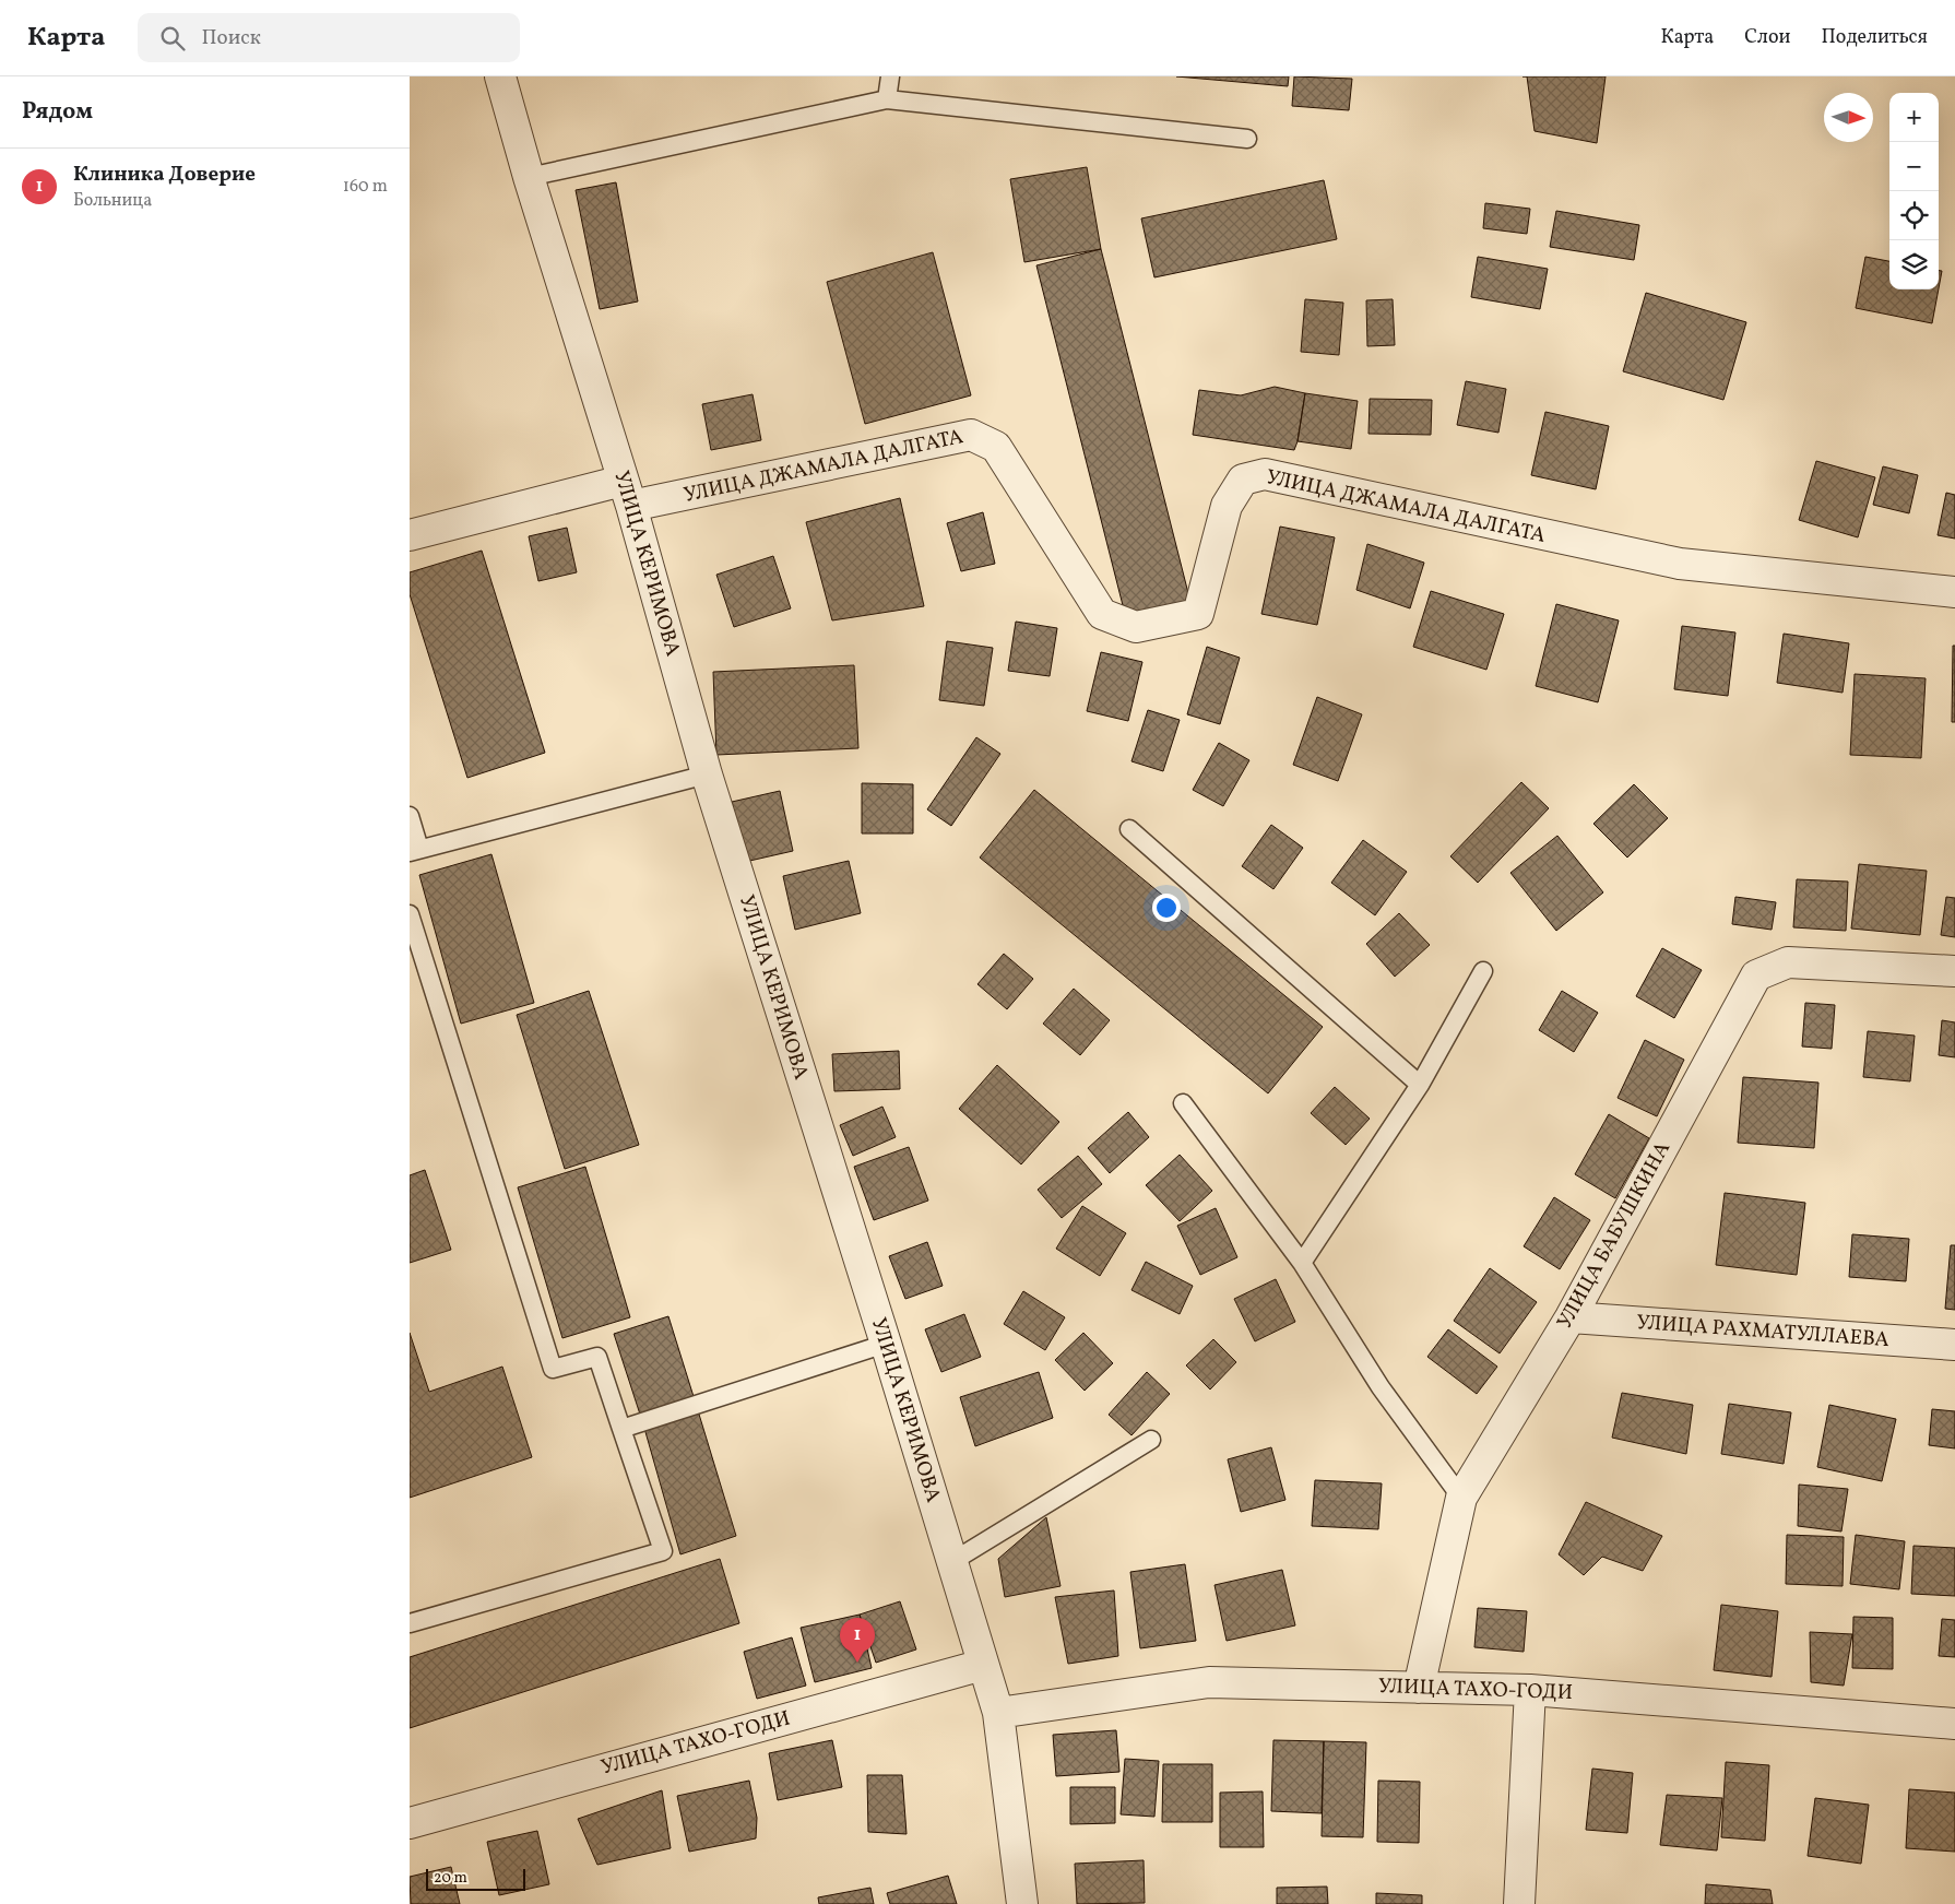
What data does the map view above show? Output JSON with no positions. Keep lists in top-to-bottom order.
{
  "streets": {
    "street": [
      "УЛИЦА ДЖАМАЛА ДАЛГАТА",
      "УЛИЦА КЕРИМОВА",
      "УЛИЦА БАБУШКИНА",
      "УЛИЦА РАХМАТУЛЛАЕВА",
      "УЛИЦА ТАХО-ГОДИ"
    ]
  },
  "crossings": [
    ["УЛИЦА ДЖАМАЛА ДАЛГАТА", "УЛИЦА КЕРИМОВА"],
    ["УЛИЦА КЕРИМОВА", "УЛИЦА ТАХО-ГОДИ"],
    ["УЛИЦА БАБУШКИНА", "УЛИЦА РАХМАТУЛЛАЕВА"],
    ["УЛИЦА БАБУШКИНА", "УЛИЦА ТАХО-ГОДИ"]
  ],
  "scale_bar": "20 m",
  "north": "right",
  "page": {
    "header": "Карта",
    "search": "Поиск",
    "nav": ["Карта", "Слои", "Поделиться"],
    "heading": "Рядом",
    "map_buttons": ["+", "−"],
    "list": [
      {
        "mark": "1",
        "name": "Клиника Доверие",
        "note": "Больница",
        "value": "160 m"
      }
    ],
    "pins": "1",
    "scale": "20 m"
  }
}
